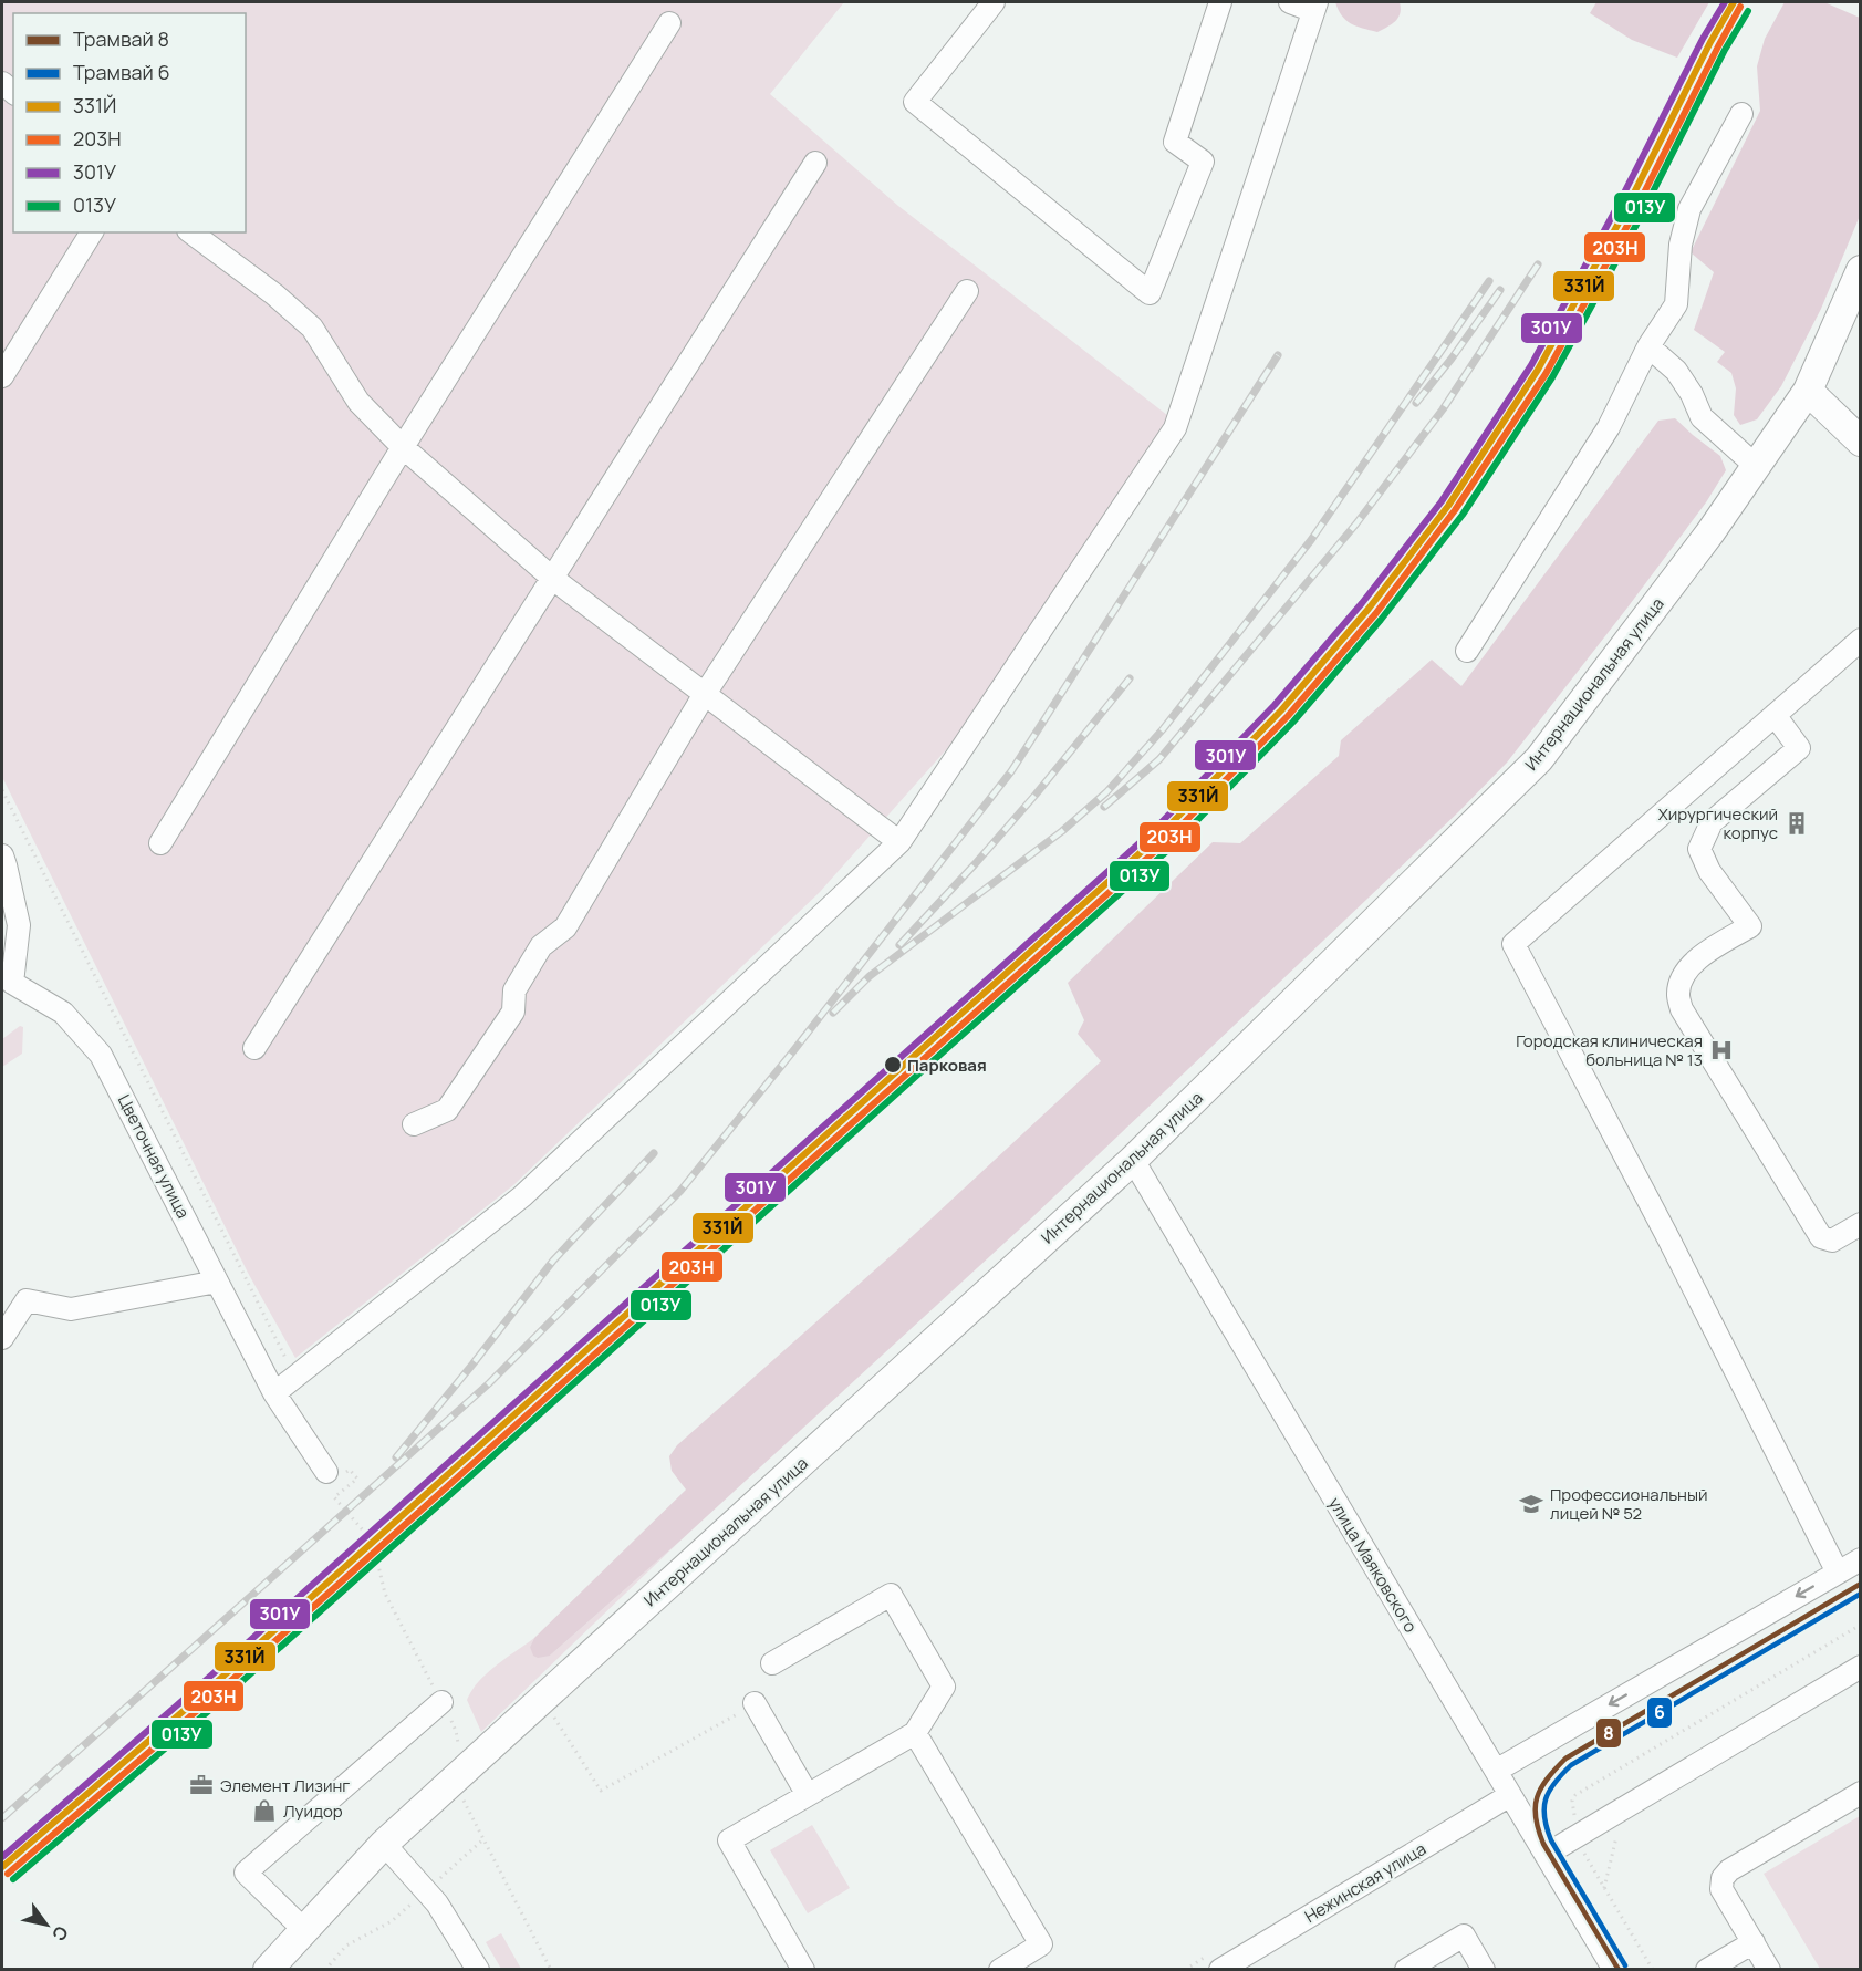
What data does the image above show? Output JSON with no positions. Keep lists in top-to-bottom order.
{
  "streets": {
    "main road": ["Интернациональная улица"],
    "street": ["Цветочная улица", "улица Маяковского", "Нежинская улица"]
  },
  "crossings": [
    ["Интернациональная улица", "улица Маяковского"],
    ["улица Маяковского", "Нежинская улица"]
  ],
  "places": {
    "building": ["Хирургический корпус"],
    "hospital": ["Городская клиническая больница № 13"],
    "other": ["Парковая"],
    "school or university": ["Профессиональный лицей № 52"],
    "office": ["Элемент Лизинг"],
    "shop": ["Луидор"]
  },
  "lines": [
    "transit line 331Й",
    "transit line 301У",
    "transit line 203Н",
    "transit line 013У",
    "tram line 8",
    "tram line 6"
  ],
  "legend": [
    "Трамвай 8",
    "Трамвай 6",
    "331Й",
    "203Н",
    "301У",
    "013У"
  ],
  "north": "bottom right"
}
